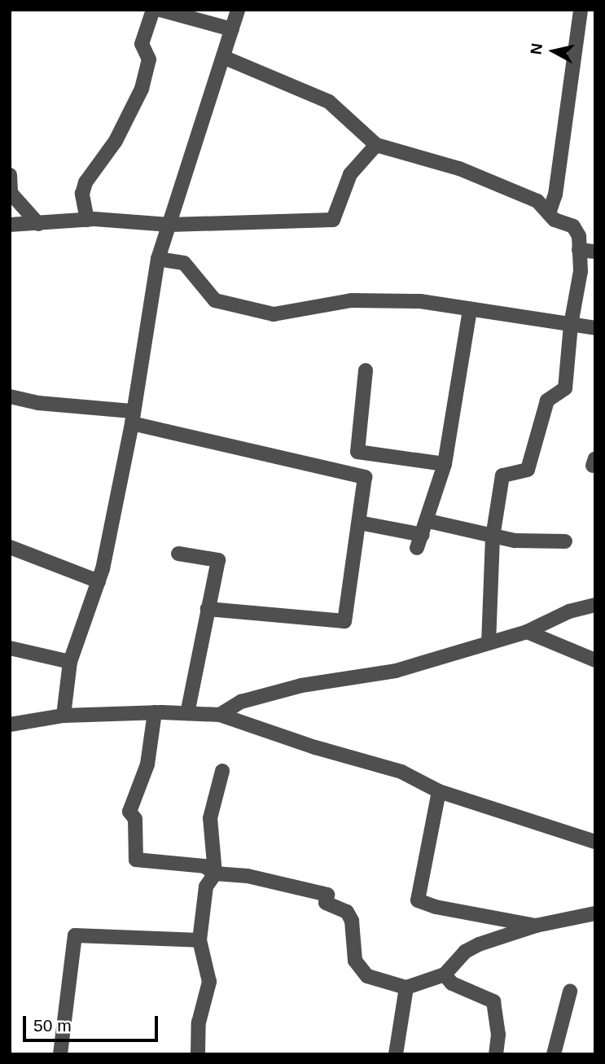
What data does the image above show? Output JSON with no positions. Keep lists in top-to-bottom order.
{
  "scale_bar": "50 m",
  "north": "left"
}
